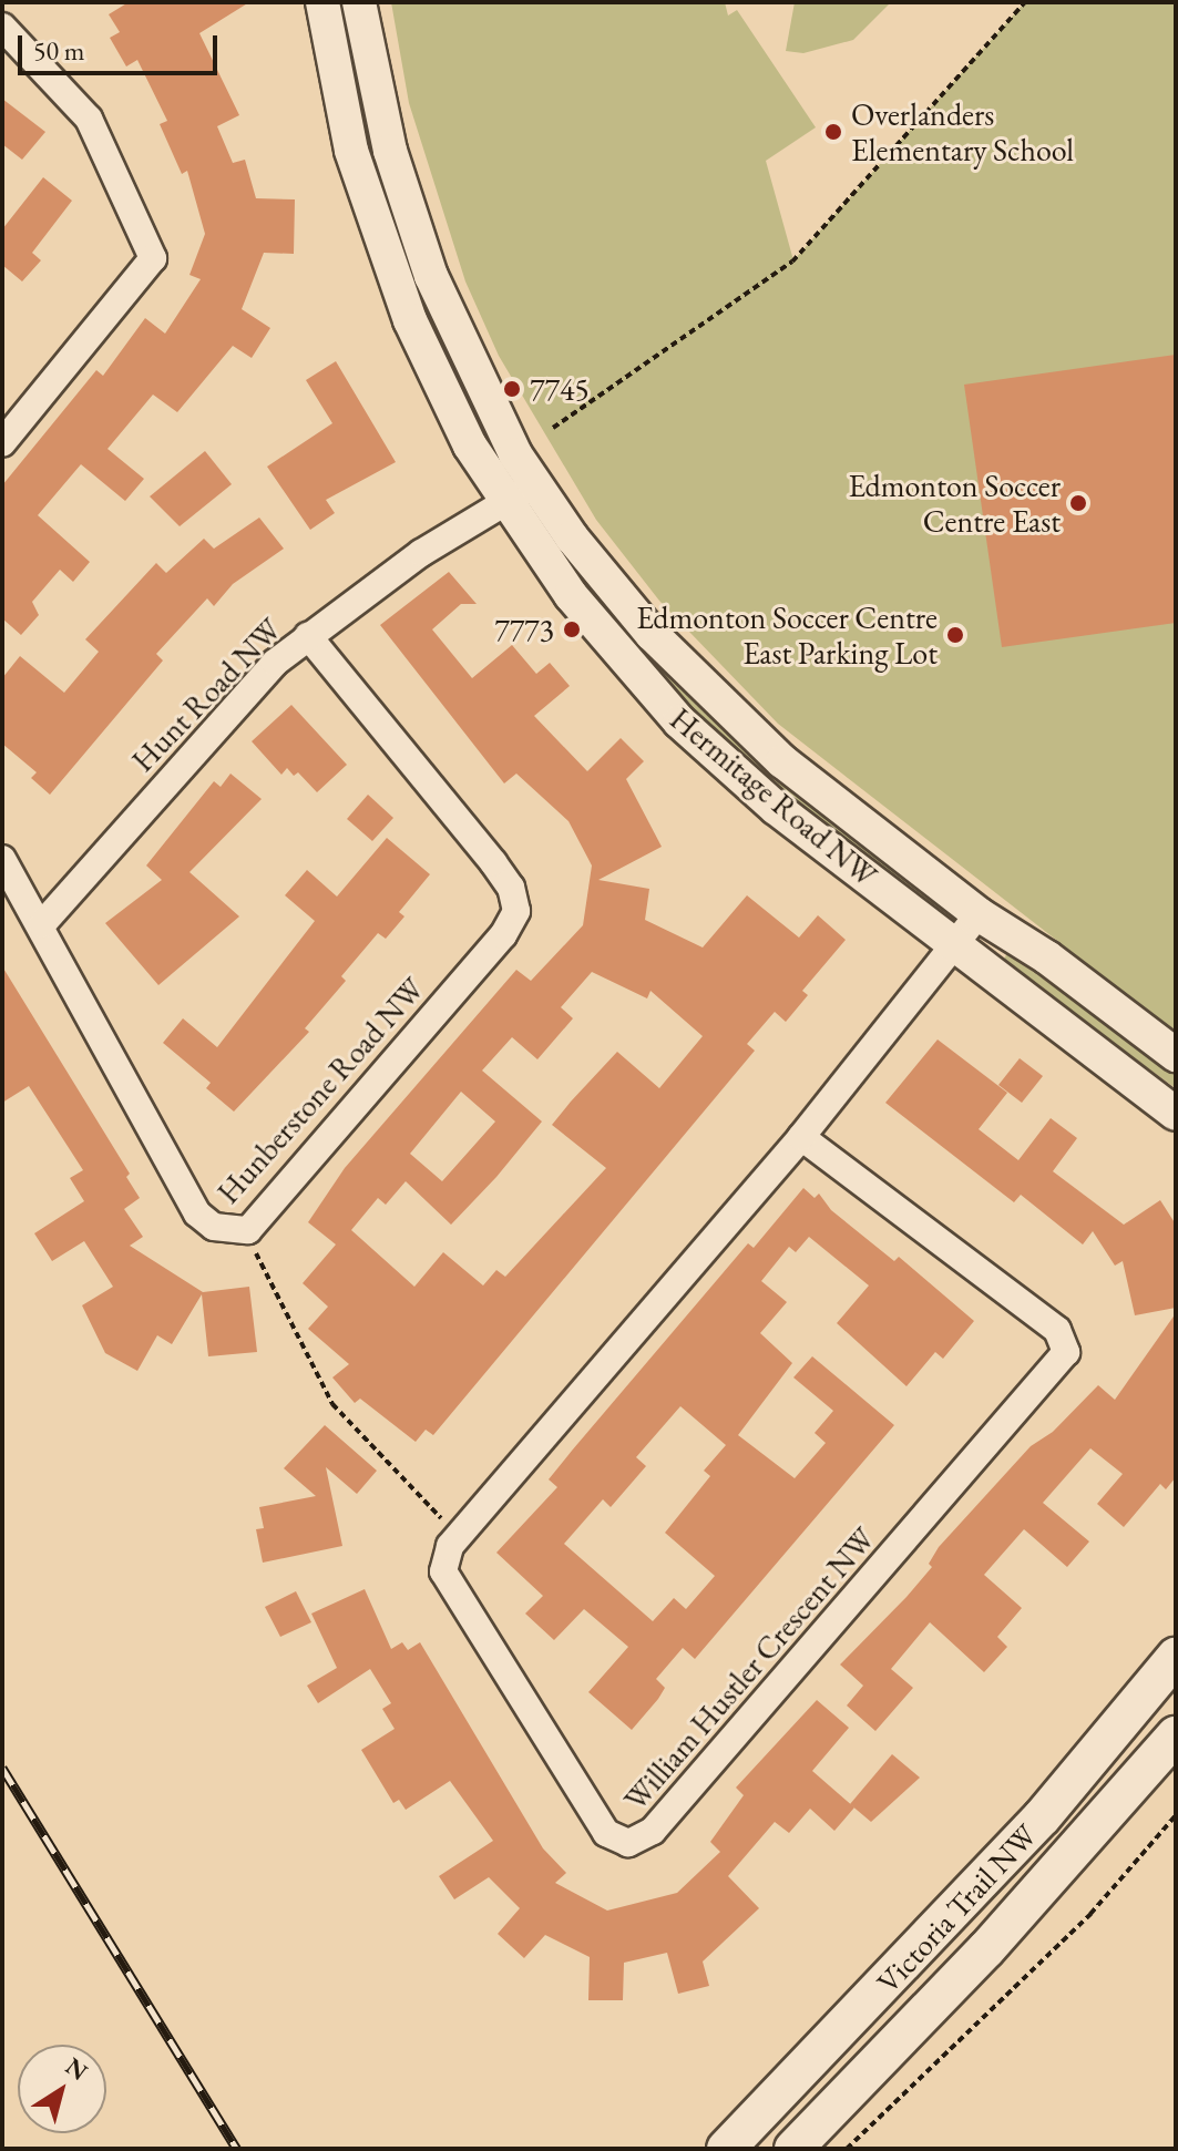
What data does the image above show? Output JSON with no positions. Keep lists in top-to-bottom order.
{
  "streets": {
    "main road": ["Victoria Trail NW"],
    "street": [
      "Hunt Road NW",
      "Hermitage Road NW",
      "Hunberstone Road NW",
      "William Hustler Crescent NW"
    ]
  },
  "crossings": [
    ["Hunt Road NW", "Hermitage Road NW"],
    ["Hunt Road NW", "Hunberstone Road NW"],
    ["Hermitage Road NW", "William Hustler Crescent NW"]
  ],
  "places": [
    "Overlanders Elementary School",
    "7745",
    "Edmonton Soccer Centre East",
    "7773",
    "Edmonton Soccer Centre East Parking Lot"
  ],
  "scale_bar": "50 m",
  "north": "top right"
}
